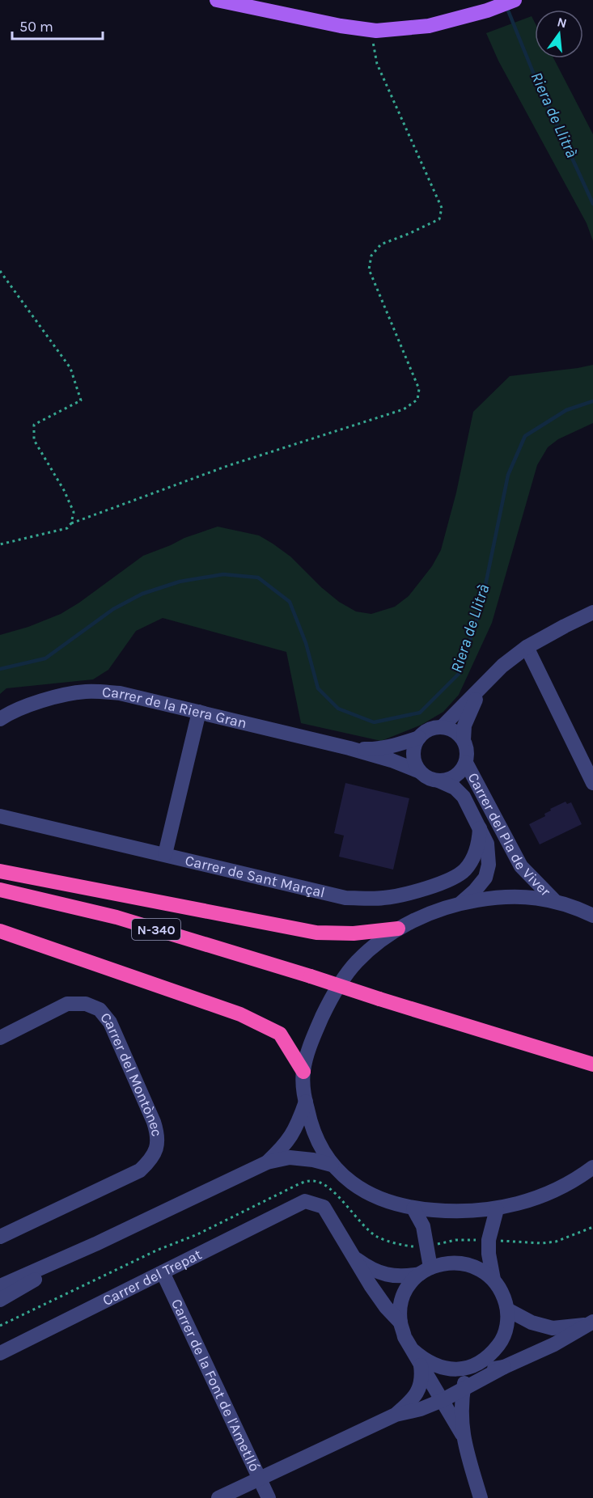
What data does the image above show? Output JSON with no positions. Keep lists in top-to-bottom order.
{
  "streets": {
    "highway": ["N-340"],
    "street": [
      "Carrer de la Riera Gran",
      "Carrer del Pla de Viver",
      "Carrer de Sant Marçal",
      "Carrer del Montònec",
      "Carrer del Trepat",
      "Carrer de la Font de l'Ametlló"
    ]
  },
  "crossings": [
    ["Carrer de la Riera Gran", "Carrer del Pla de Viver"],
    ["Carrer del Pla de Viver", "Carrer de Sant Marçal"],
    ["Carrer del Trepat", "Carrer de la Font de l'Ametlló"]
  ],
  "water": ["Riera de Llitrà"],
  "scale_bar": "50 m",
  "north": "top"
}
